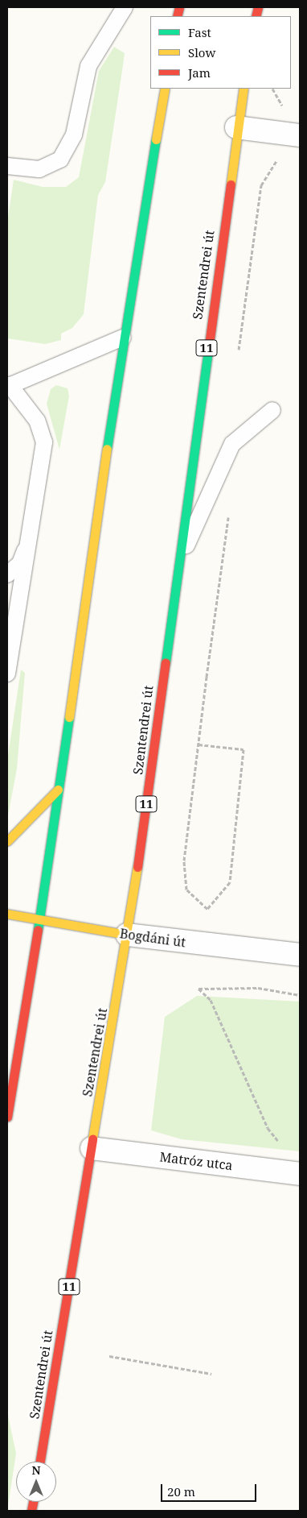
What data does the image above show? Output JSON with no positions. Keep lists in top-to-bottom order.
{
  "streets": {
    "main road": ["Szentendrei út", "11", "Bogdáni út"],
    "street": ["Matróz utca"]
  },
  "crossings": [
    ["Szentendrei út", "Bogdáni út"],
    ["Szentendrei út", "Matróz utca"]
  ],
  "legend": ["Fast", "Slow", "Jam"],
  "scale_bar": "20 m",
  "north": "top"
}
